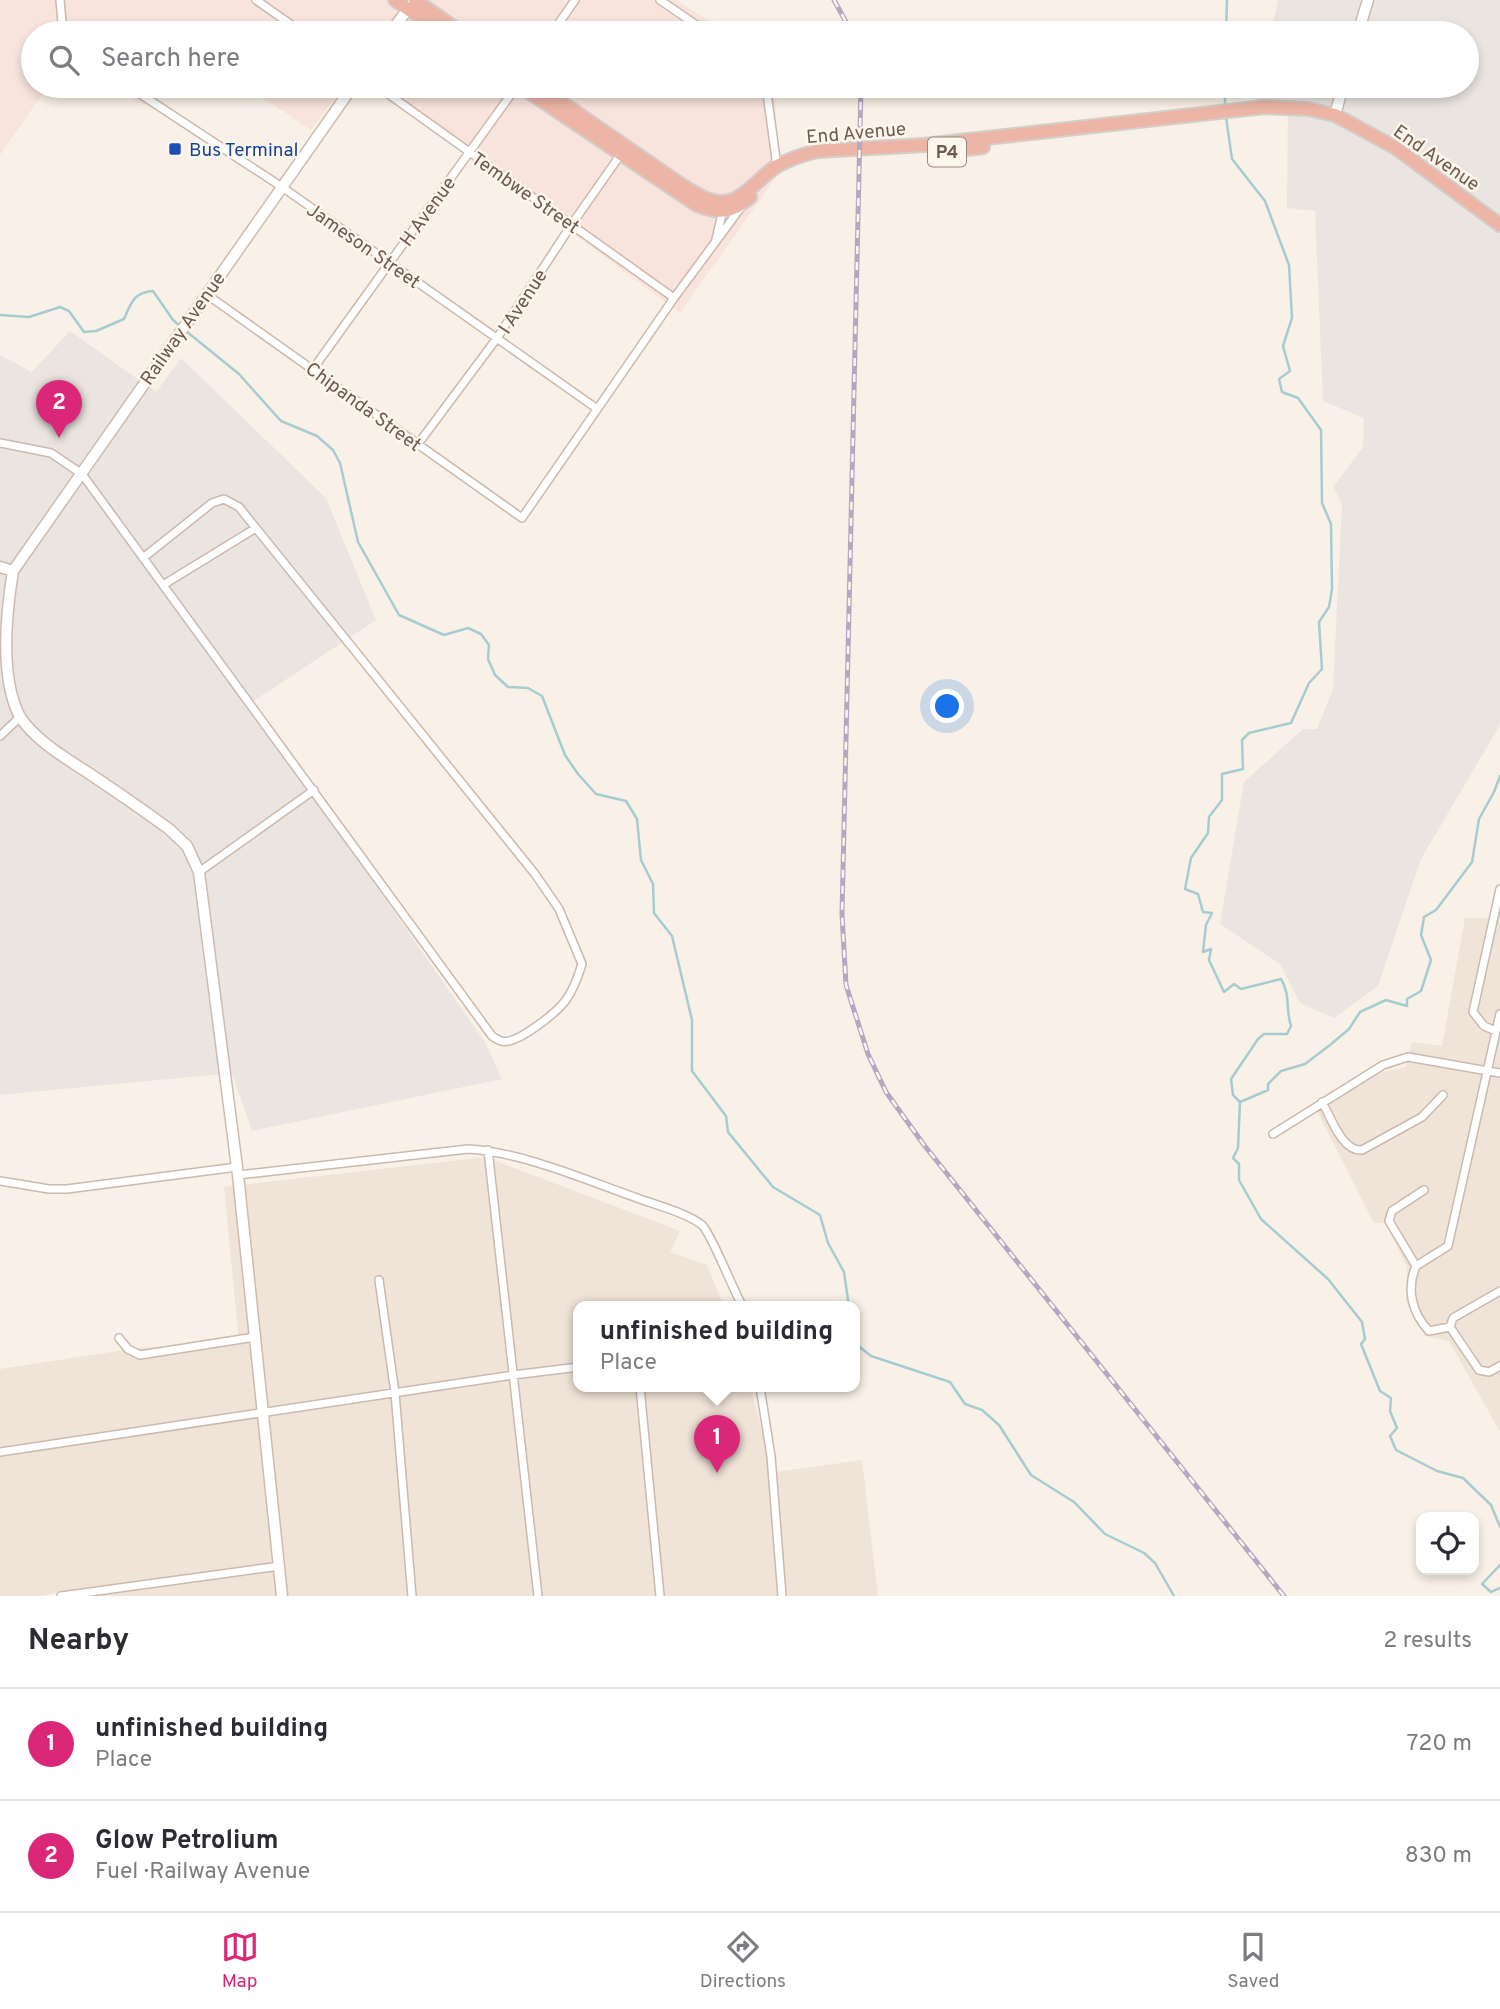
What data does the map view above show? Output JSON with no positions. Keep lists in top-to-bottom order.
{
  "streets": {
    "highway": ["End Avenue", "P4"],
    "street": [
      "Tembwe Street",
      "H Avenue",
      "Jameson Street",
      "I Avenue",
      "Railway Avenue",
      "Chipanda Street"
    ]
  },
  "crossings": [
    ["End Avenue", "Tembwe Street"],
    ["End Avenue", "Jameson Street"],
    ["End Avenue", "Chipanda Street"],
    ["Tembwe Street", "H Avenue"],
    ["Tembwe Street", "I Avenue"],
    ["H Avenue", "Jameson Street"],
    ["H Avenue", "Chipanda Street"],
    ["Jameson Street", "I Avenue"],
    ["Jameson Street", "Railway Avenue"],
    ["I Avenue", "Chipanda Street"],
    ["Railway Avenue", "Chipanda Street"]
  ],
  "places": {
    "transit": ["Bus Terminal"]
  },
  "page": {
    "search": "Search here",
    "pins": ["2", "1"],
    "popup": ["unfinished building", "Place"],
    "heading": ["Nearby", "2 results"],
    "list": [
      {
        "mark": "1",
        "name": "unfinished building",
        "note": "Place",
        "value": "720 m"
      },
      {
        "mark": "2",
        "name": "Glow Petrolium",
        "note": "Fuel · Railway Avenue",
        "value": "830 m"
      }
    ],
    "nav": ["Map", "Directions", "Saved"]
  }
}
